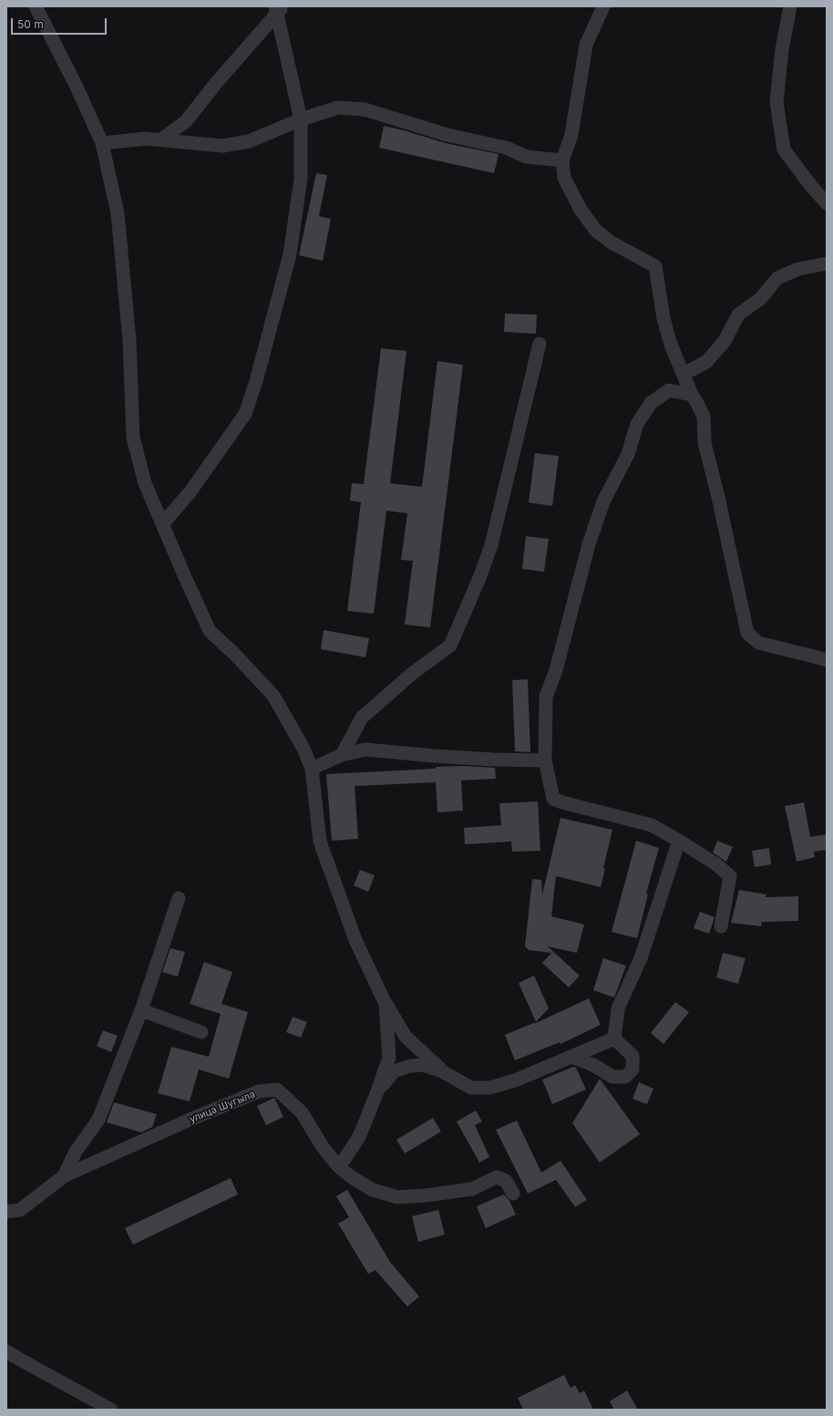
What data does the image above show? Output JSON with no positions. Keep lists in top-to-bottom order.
{
  "streets": {
    "street": ["улица Шугыла"]
  },
  "scale_bar": "50 m"
}
